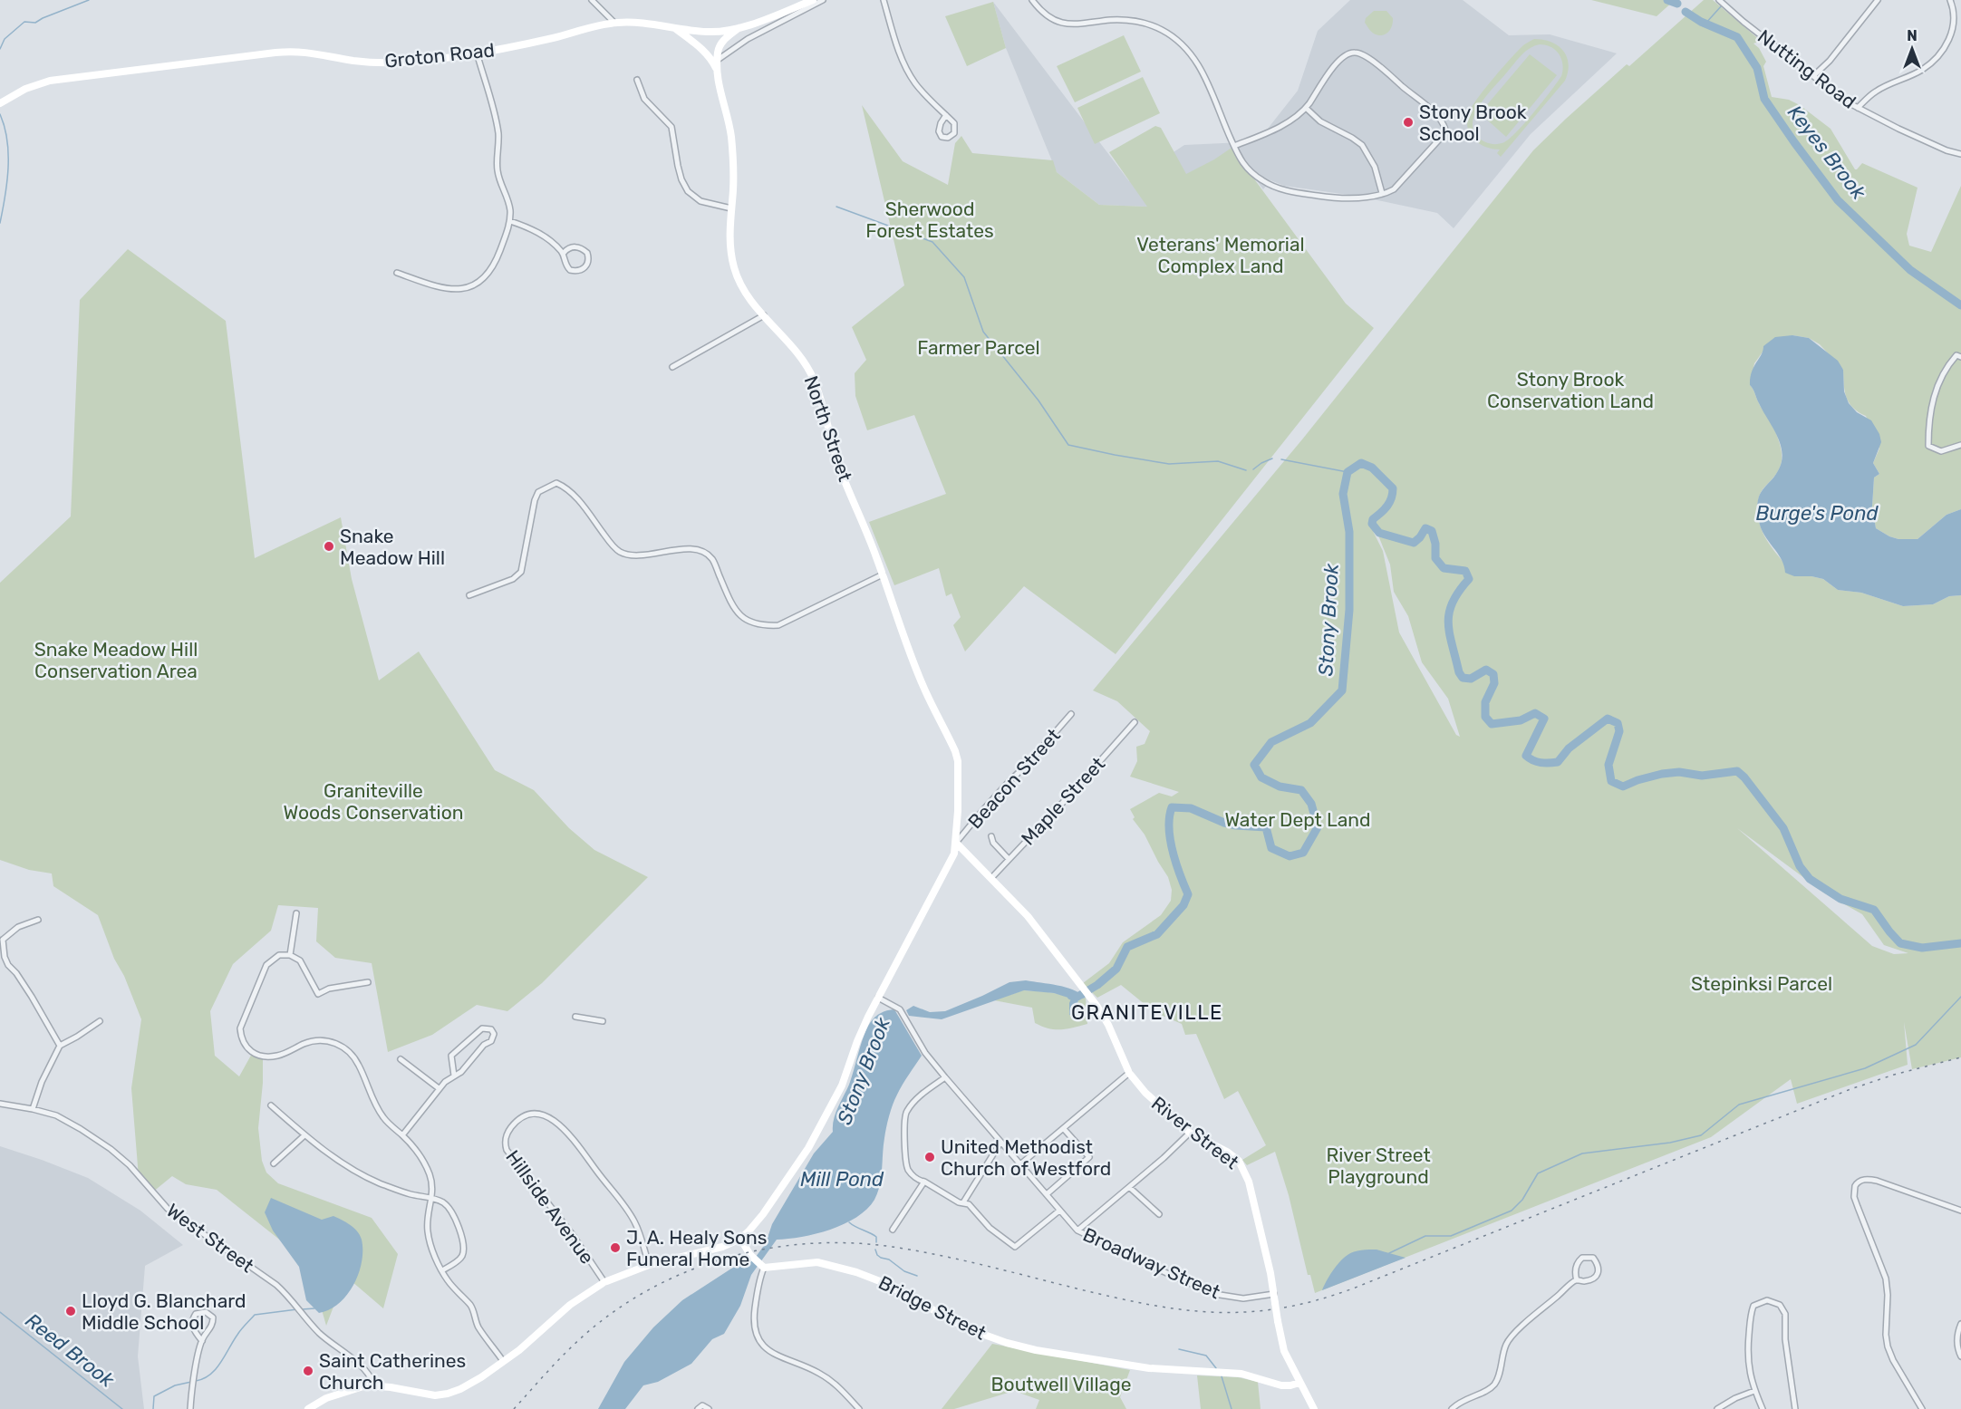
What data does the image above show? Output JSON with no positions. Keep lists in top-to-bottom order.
{
  "streets": {
    "main road": [
      "Groton Road",
      "North Street",
      "River Street",
      "Bridge Street"
    ],
    "street": [
      "Nutting Road",
      "Beacon Street",
      "Maple Street",
      "Hillside Avenue",
      "West Street",
      "Broadway Street"
    ]
  },
  "crossings": [
    ["Groton Road", "North Street"],
    ["North Street", "Beacon Street"],
    ["North Street", "River Street"],
    ["North Street", "Broadway Street"],
    ["Beacon Street", "River Street"],
    ["Maple Street", "River Street"],
    ["River Street", "Broadway Street"],
    ["River Street", "Bridge Street"]
  ],
  "districts": ["GRANITEVILLE"],
  "water": [
    "Keyes Brook",
    "Burge's Pond",
    "Stony Brook",
    "Mill Pond",
    "Reed Brook"
  ],
  "parks": [
    "Sherwood Forest Estates",
    "Veterans' Memorial Complex Land",
    "Farmer Parcel",
    "Stony Brook Conservation Land",
    "Snake Meadow Hill Conservation Area",
    "Graniteville Woods Conservation",
    "Water Dept Land",
    "Stepinksi Parcel",
    "River Street Playground",
    "Boutwell Village"
  ],
  "places": [
    "Stony Brook School",
    "Snake Meadow Hill",
    "United Methodist Church of Westford",
    "J. A. Healy Sons Funeral Home",
    "Lloyd G. Blanchard Middle School",
    "Saint Catherines Church"
  ],
  "north": "top"
}
